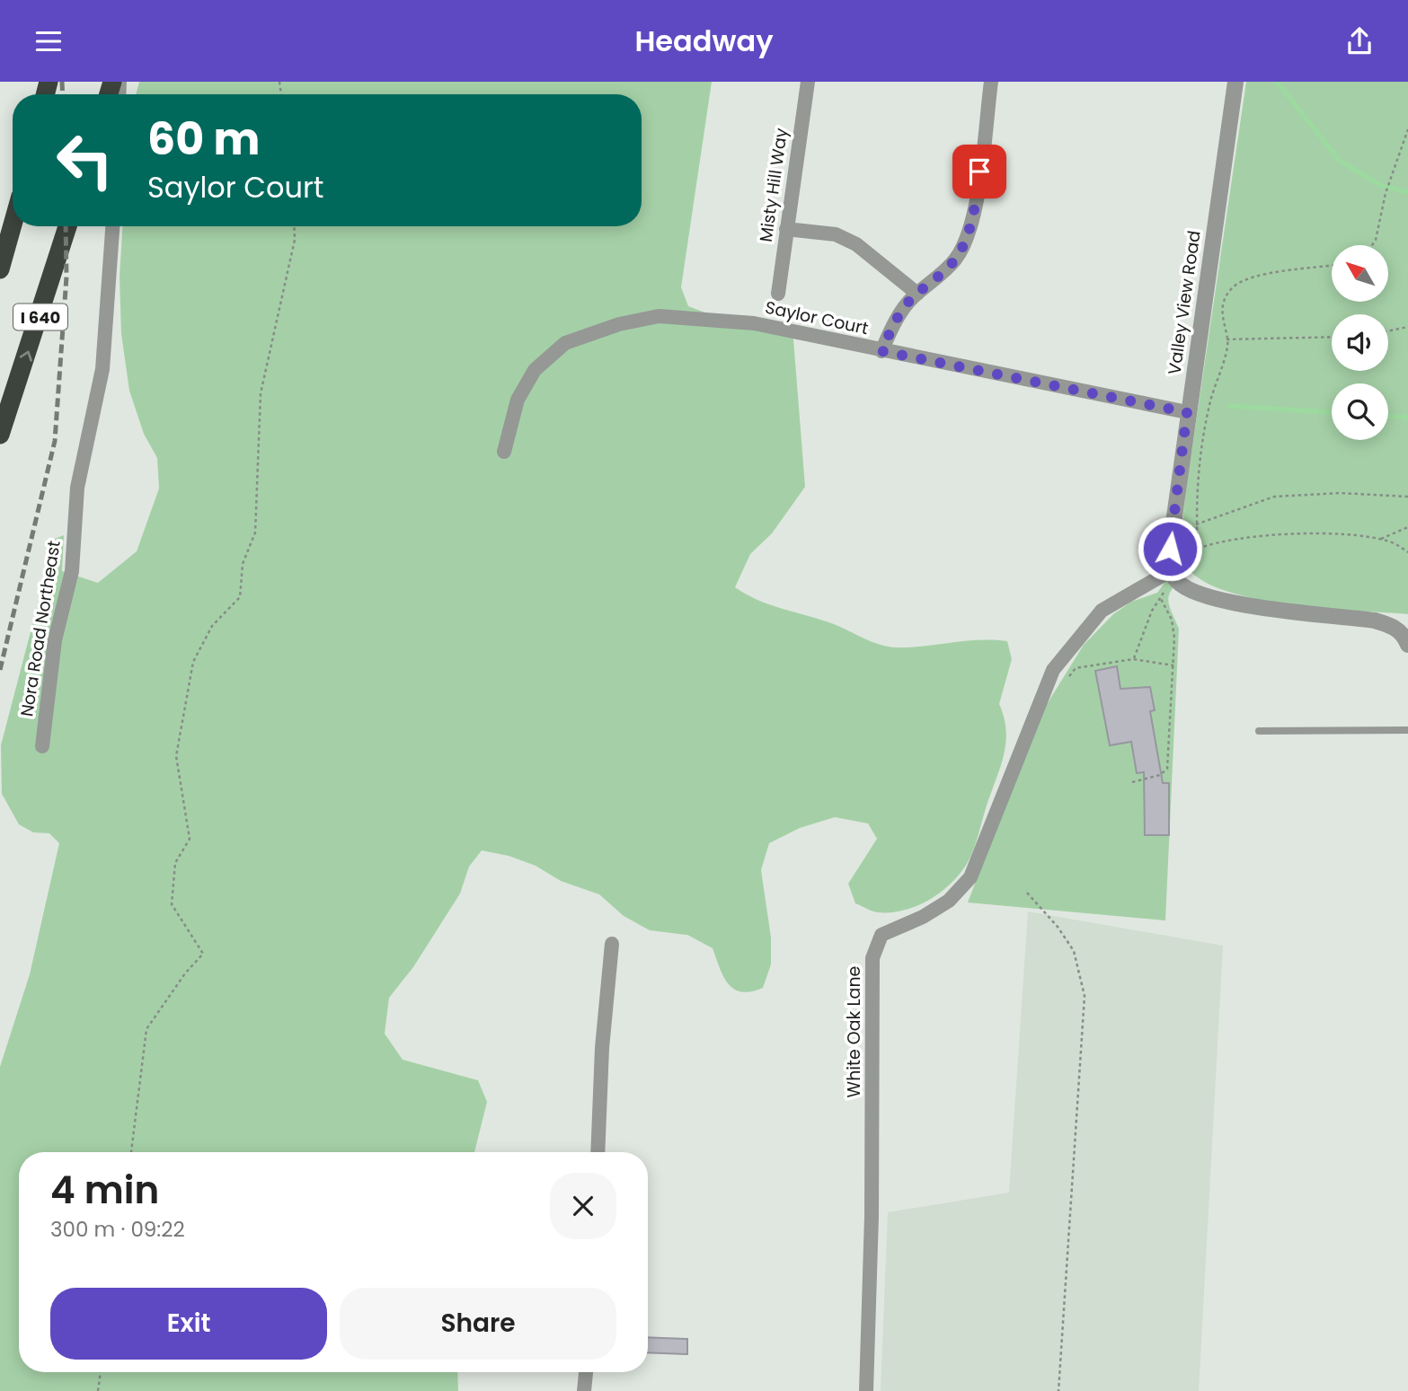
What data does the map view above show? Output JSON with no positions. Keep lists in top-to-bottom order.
{
  "streets": {
    "highway": ["I 640"],
    "street": [
      "Misty Hill Way",
      "Valley View Road",
      "Saylor Court",
      "Nora Road Northeast",
      "White Oak Lane"
    ]
  },
  "crossings": [
    ["Valley View Road", "Saylor Court"],
    ["Valley View Road", "White Oak Lane"]
  ],
  "north": "top left",
  "page": {
    "header": "Headway",
    "turn": ["60 m", "Saylor Court"],
    "heading": ["4 min", "300 m · 09:22"],
    "buttons": ["Exit", "Share"]
  }
}
